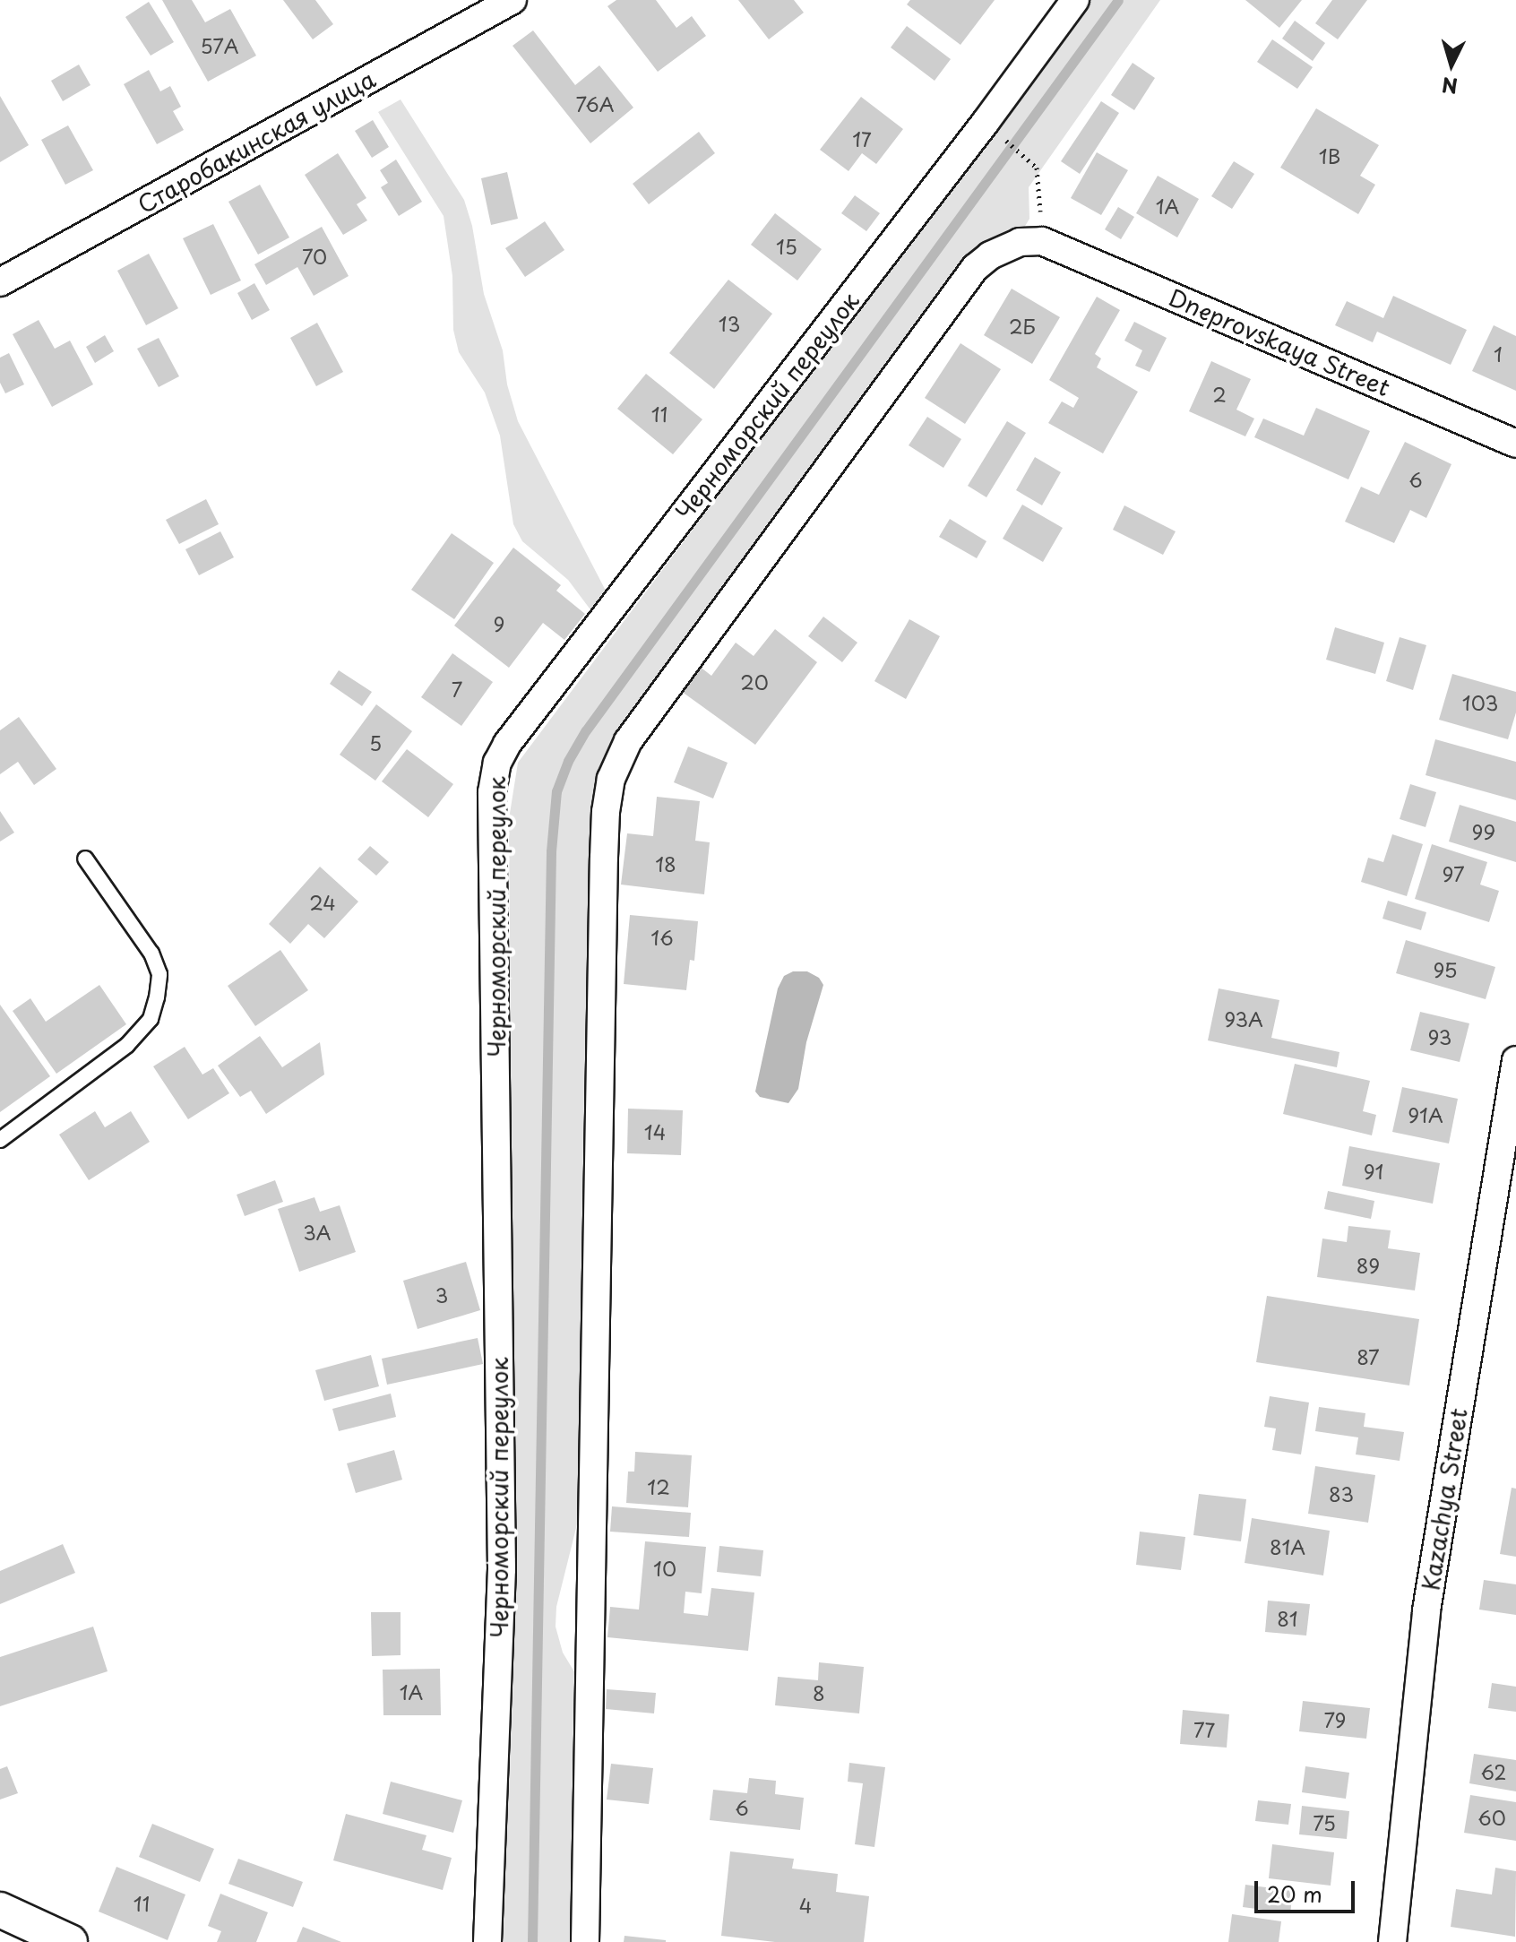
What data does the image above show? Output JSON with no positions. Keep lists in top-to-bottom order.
{
  "streets": {
    "street": [
      "Старобакинская улица",
      "Dneprovskaya Street",
      "Черноморский переулок",
      "Kazachya Street"
    ]
  },
  "house_numbers": [
    "57А",
    "76А",
    "17",
    "1В",
    "1А",
    "15",
    "70",
    "13",
    "2Б",
    "1",
    "2",
    "11",
    "6",
    "9",
    "20",
    "7",
    "103",
    "5",
    "99",
    "18",
    "97",
    "24",
    "16",
    "95",
    "93А",
    "93",
    "91А",
    "14",
    "91",
    "3А",
    "89",
    "3",
    "87",
    "12",
    "83",
    "81А",
    "10",
    "81",
    "1А",
    "8",
    "79",
    "77",
    "62",
    "6",
    "60",
    "75",
    "11",
    "4"
  ],
  "scale_bar": "20 m",
  "north": "bottom"
}
